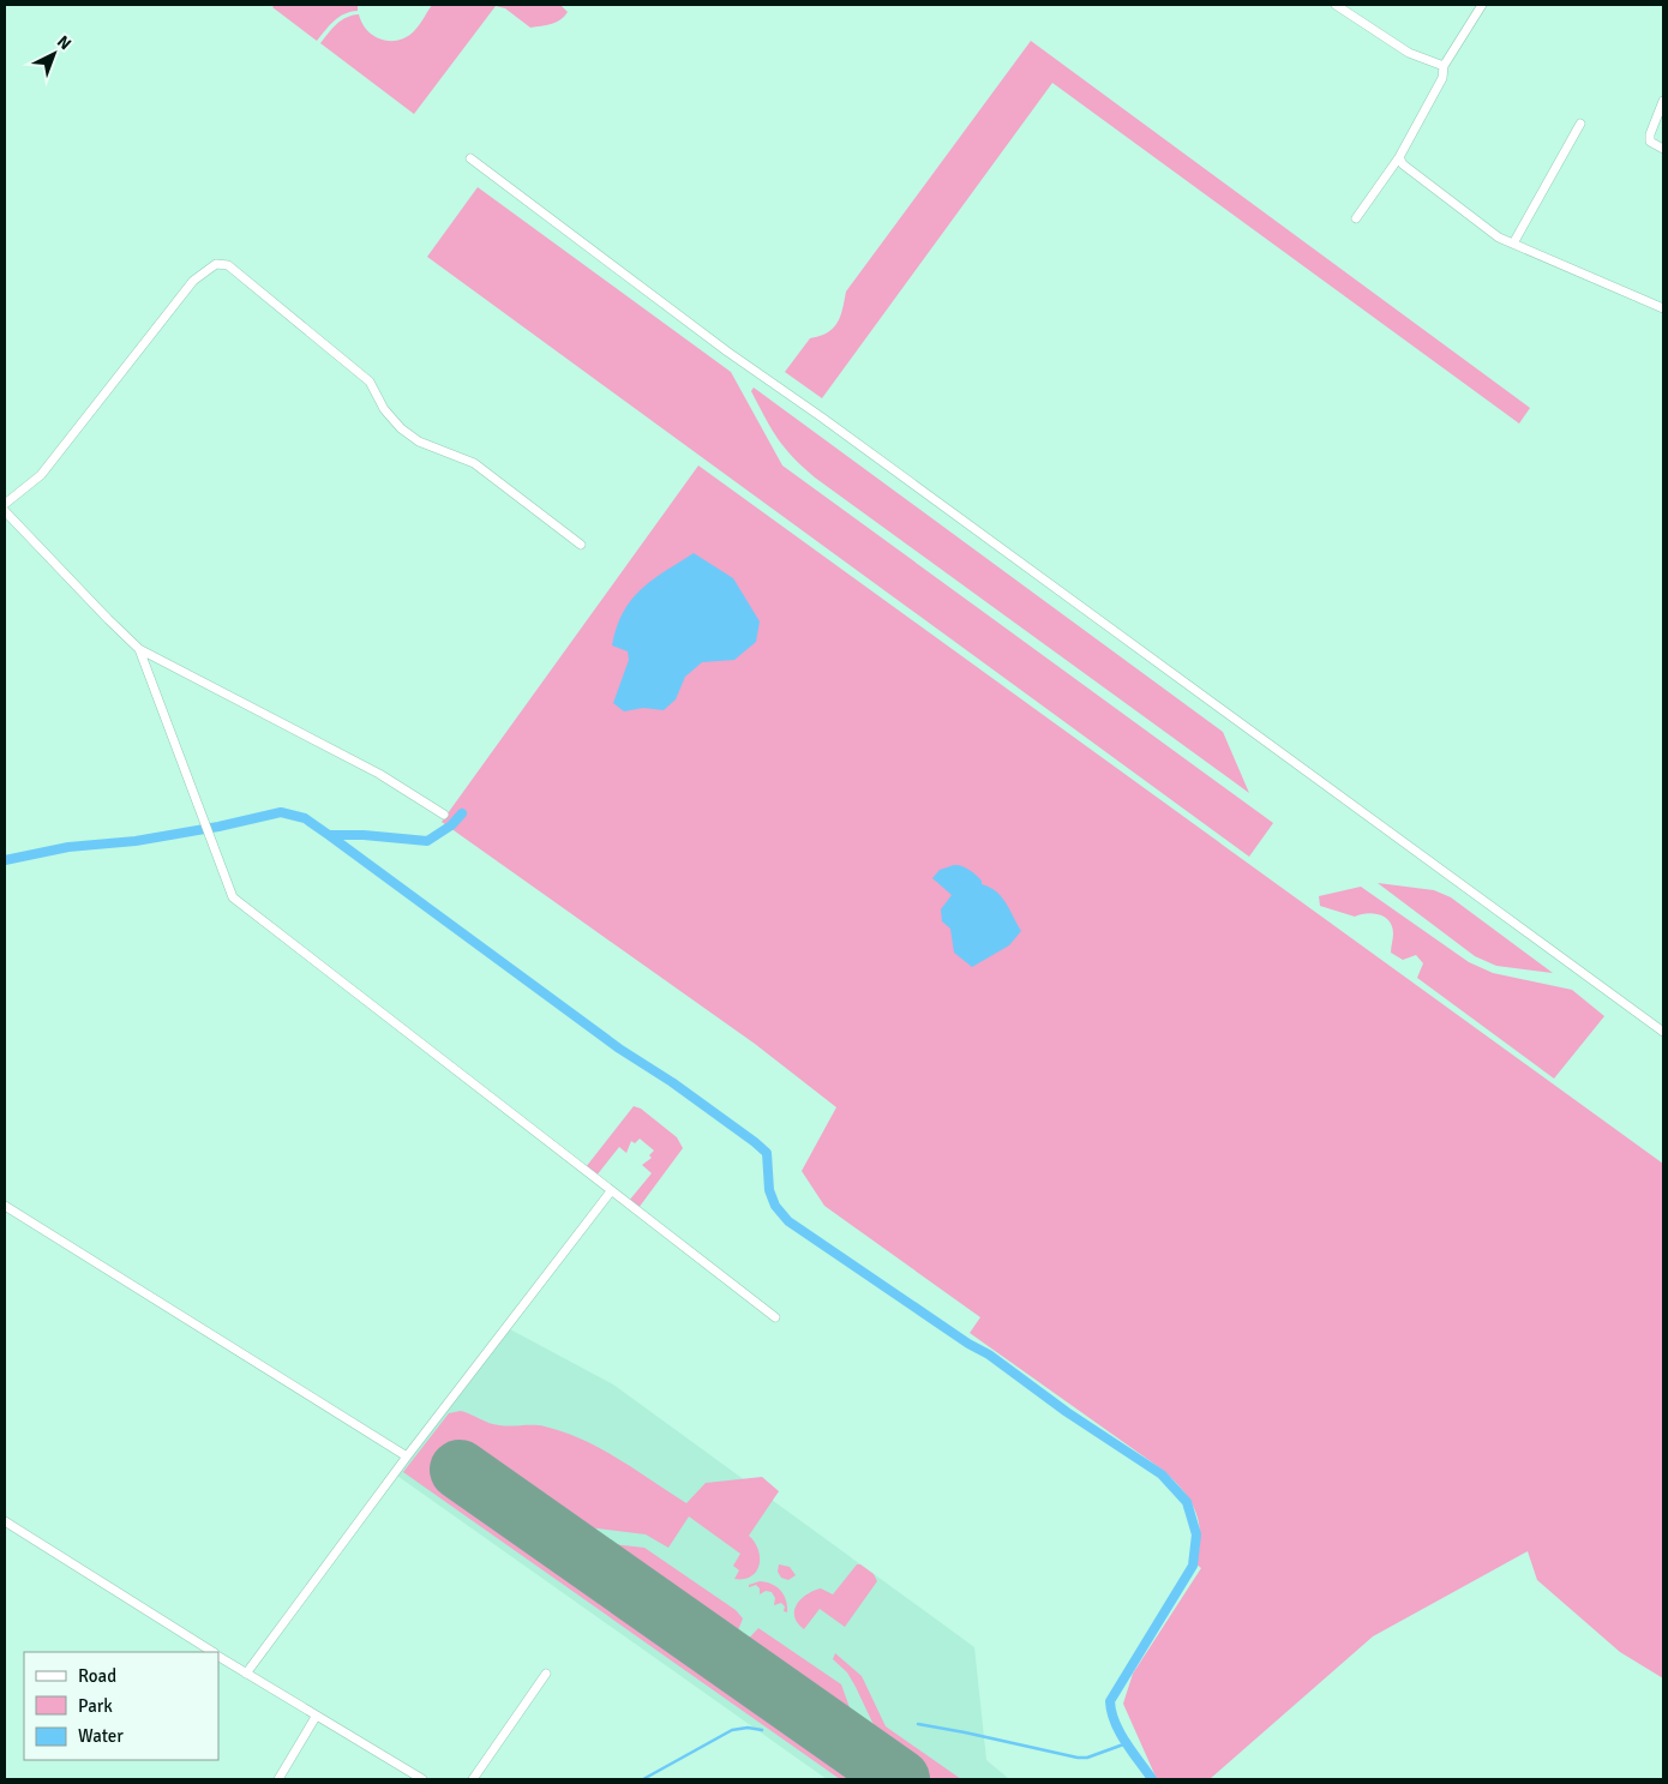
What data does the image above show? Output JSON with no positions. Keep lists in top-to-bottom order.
{
  "legend": ["Road", "Park", "Water"],
  "north": "top right"
}
